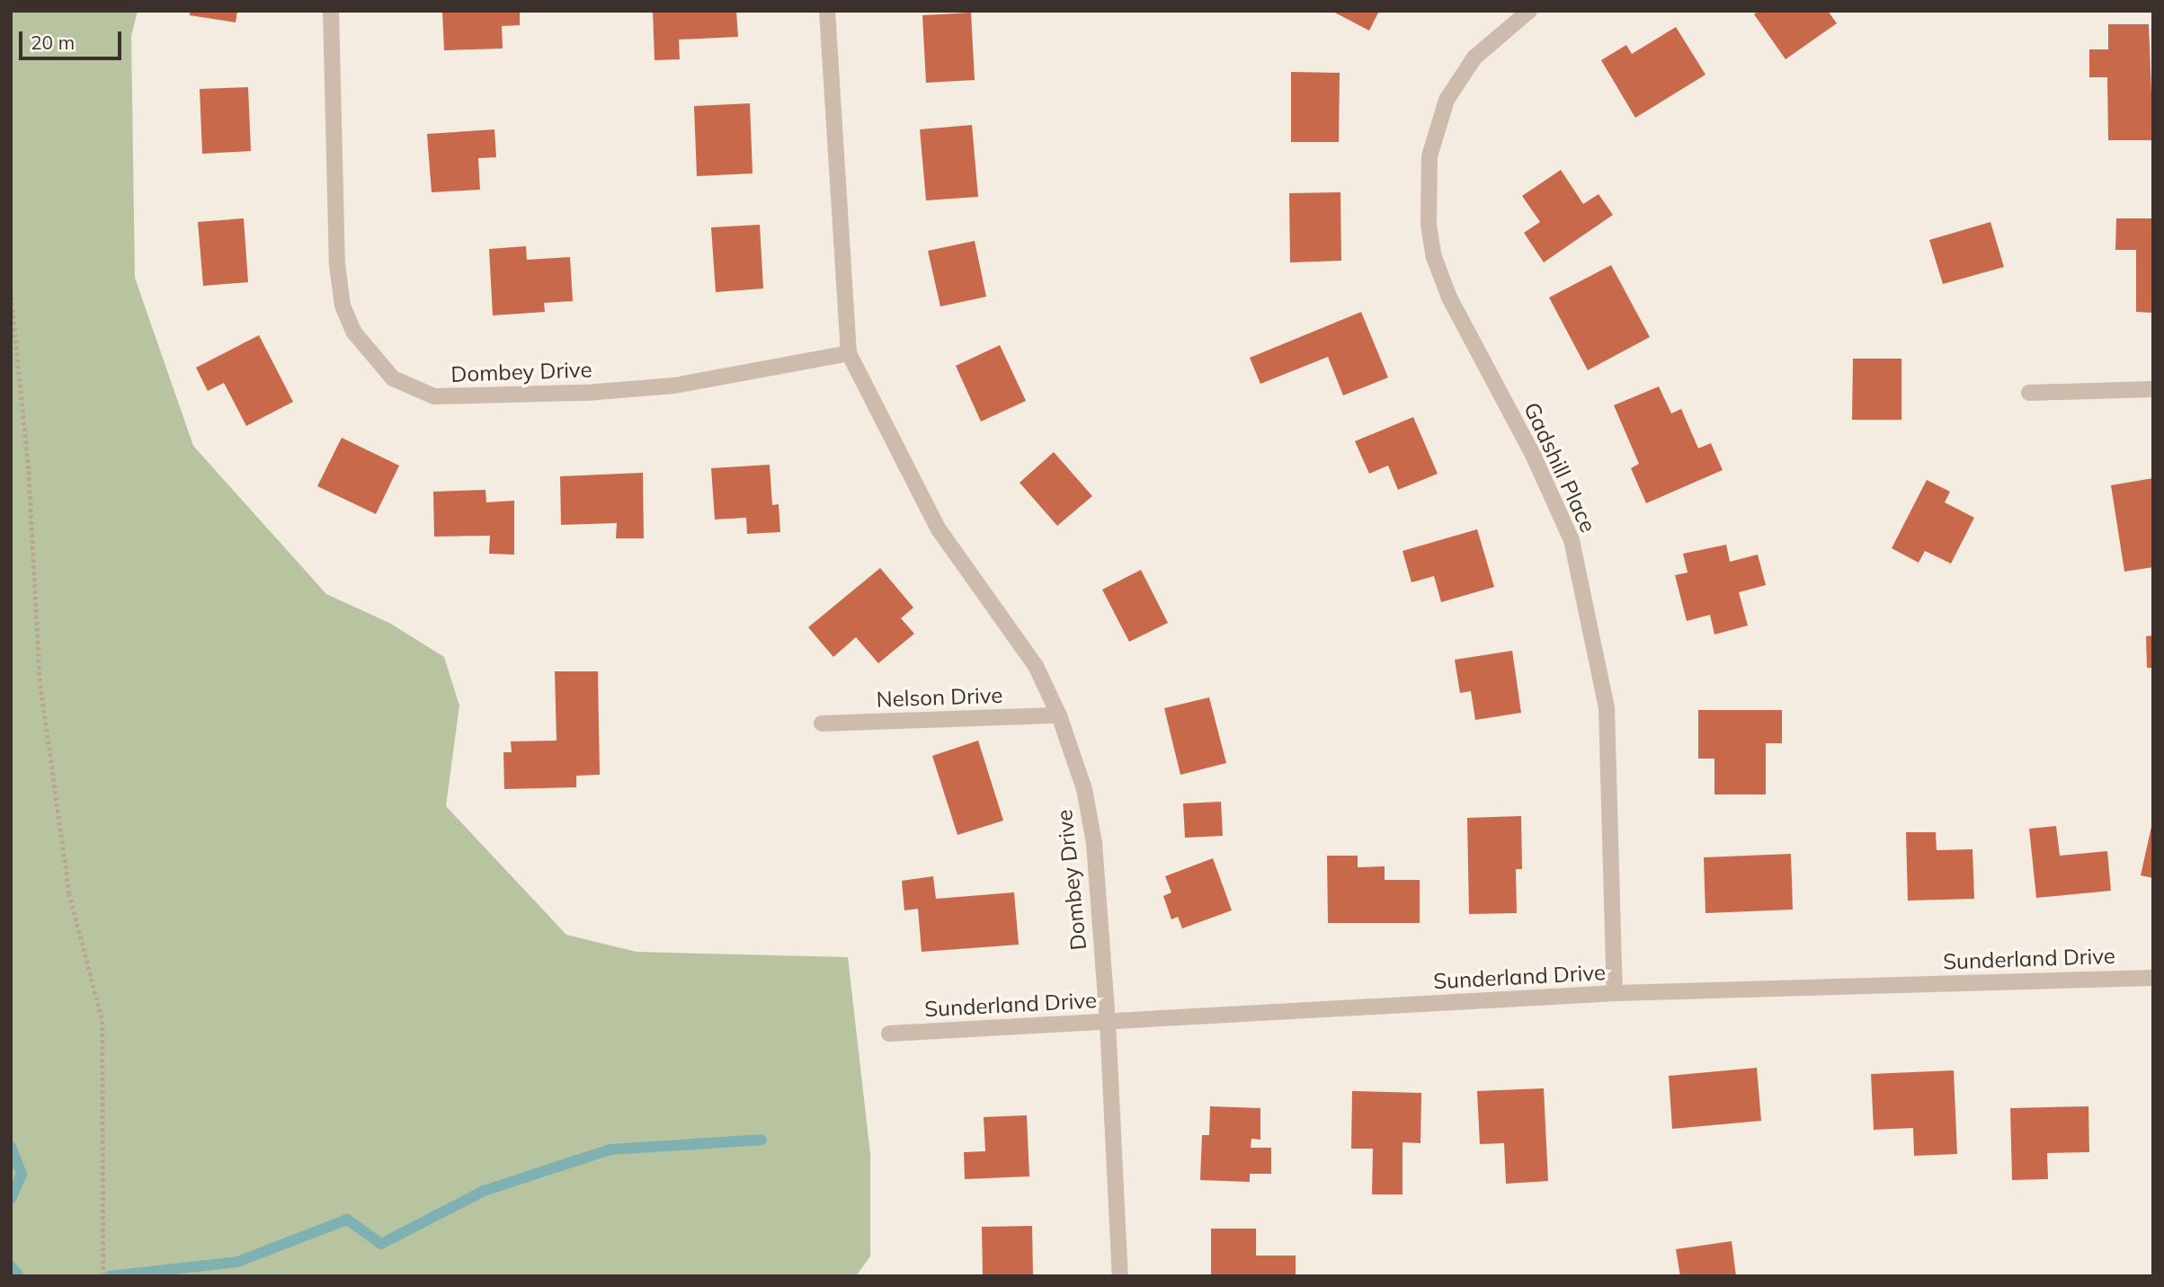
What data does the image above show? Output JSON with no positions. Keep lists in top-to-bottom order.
{
  "streets": {
    "street": [
      "Dombey Drive",
      "Gadshill Place",
      "Nelson Drive",
      "Sunderland Drive"
    ]
  },
  "crossings": [
    ["Dombey Drive", "Nelson Drive"],
    ["Dombey Drive", "Sunderland Drive"],
    ["Gadshill Place", "Sunderland Drive"]
  ],
  "scale_bar": "20 m"
}
